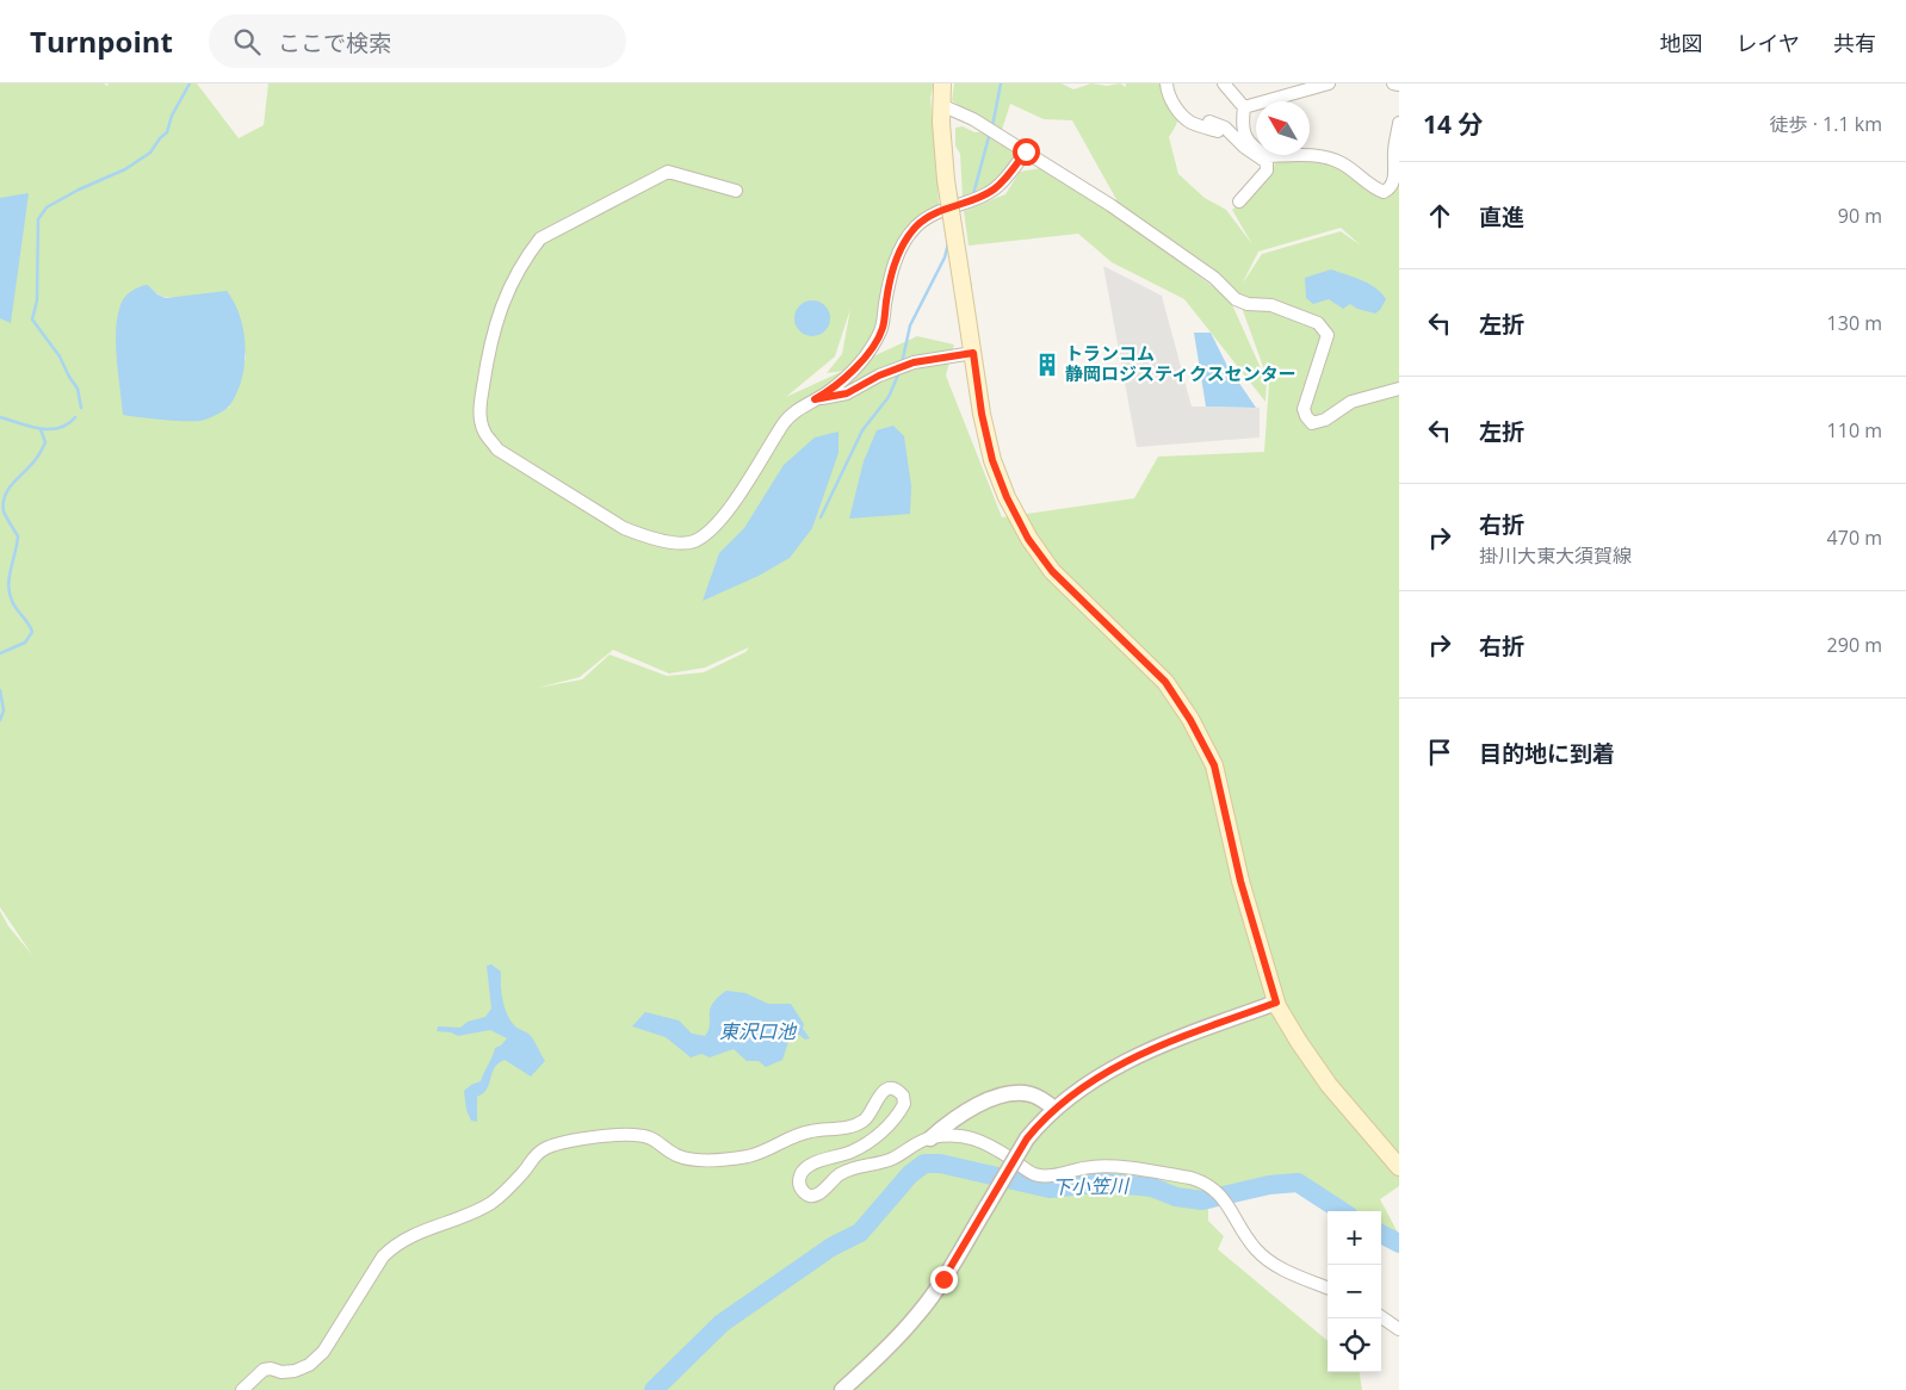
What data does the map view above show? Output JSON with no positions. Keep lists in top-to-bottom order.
{
  "water": ["東沢口池", "下小笠川"],
  "places": {
    "building": ["トランコム 静岡ロジスティクスセンター"]
  },
  "north": "top left",
  "page": {
    "header": "Turnpoint",
    "search": "ここで検索",
    "nav": ["地図", "レイヤ", "共有"],
    "heading": ["14 分", "徒歩 · 1.1 km"],
    "list": [
      ["直進", "90 m"],
      ["左折", "130 m"],
      ["左折", "110 m"],
      ["右折", "掛川大東大須賀線", "470 m"],
      ["右折", "290 m"],
      "目的地に到着"
    ],
    "map_buttons": ["+", "−"]
  }
}
